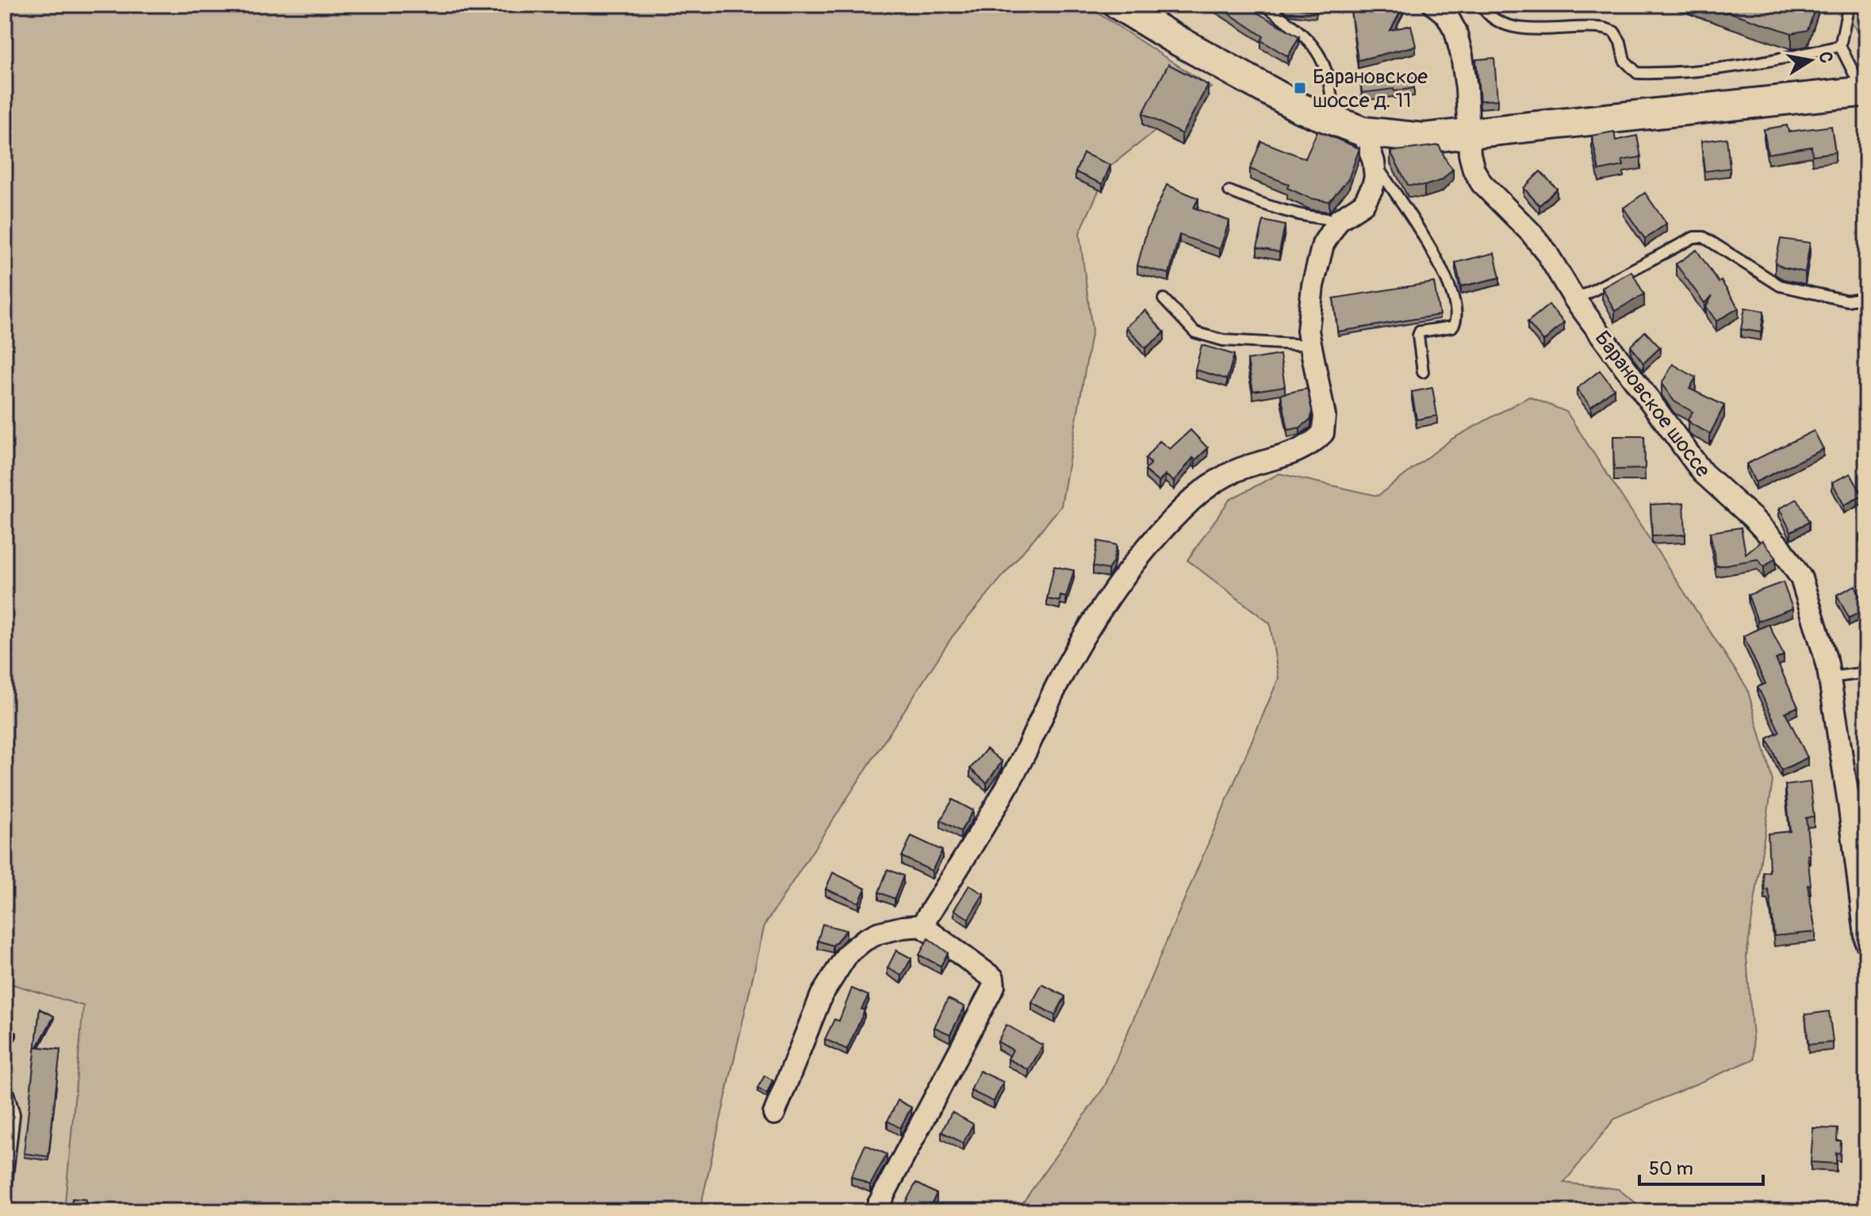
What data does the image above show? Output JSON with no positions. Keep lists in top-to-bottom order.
{
  "streets": {
    "street": ["Барановское шоссе"]
  },
  "places": {
    "transit": ["Барановское шоссе д. 11"]
  },
  "scale_bar": "50 m",
  "north": "right"
}
